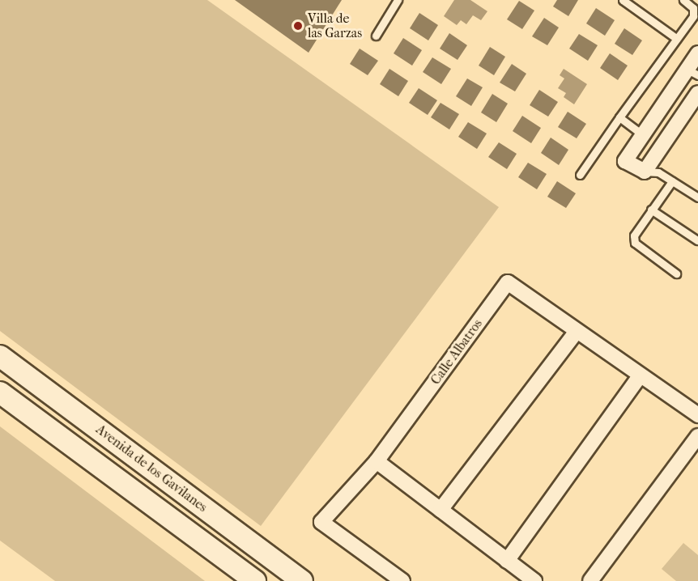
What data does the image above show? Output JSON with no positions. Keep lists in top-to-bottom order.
{
  "streets": {
    "main road": ["Avenida de los Gavilanes"],
    "street": ["Calle Albatros"]
  },
  "places": ["Villa de las Garzas"]
}
